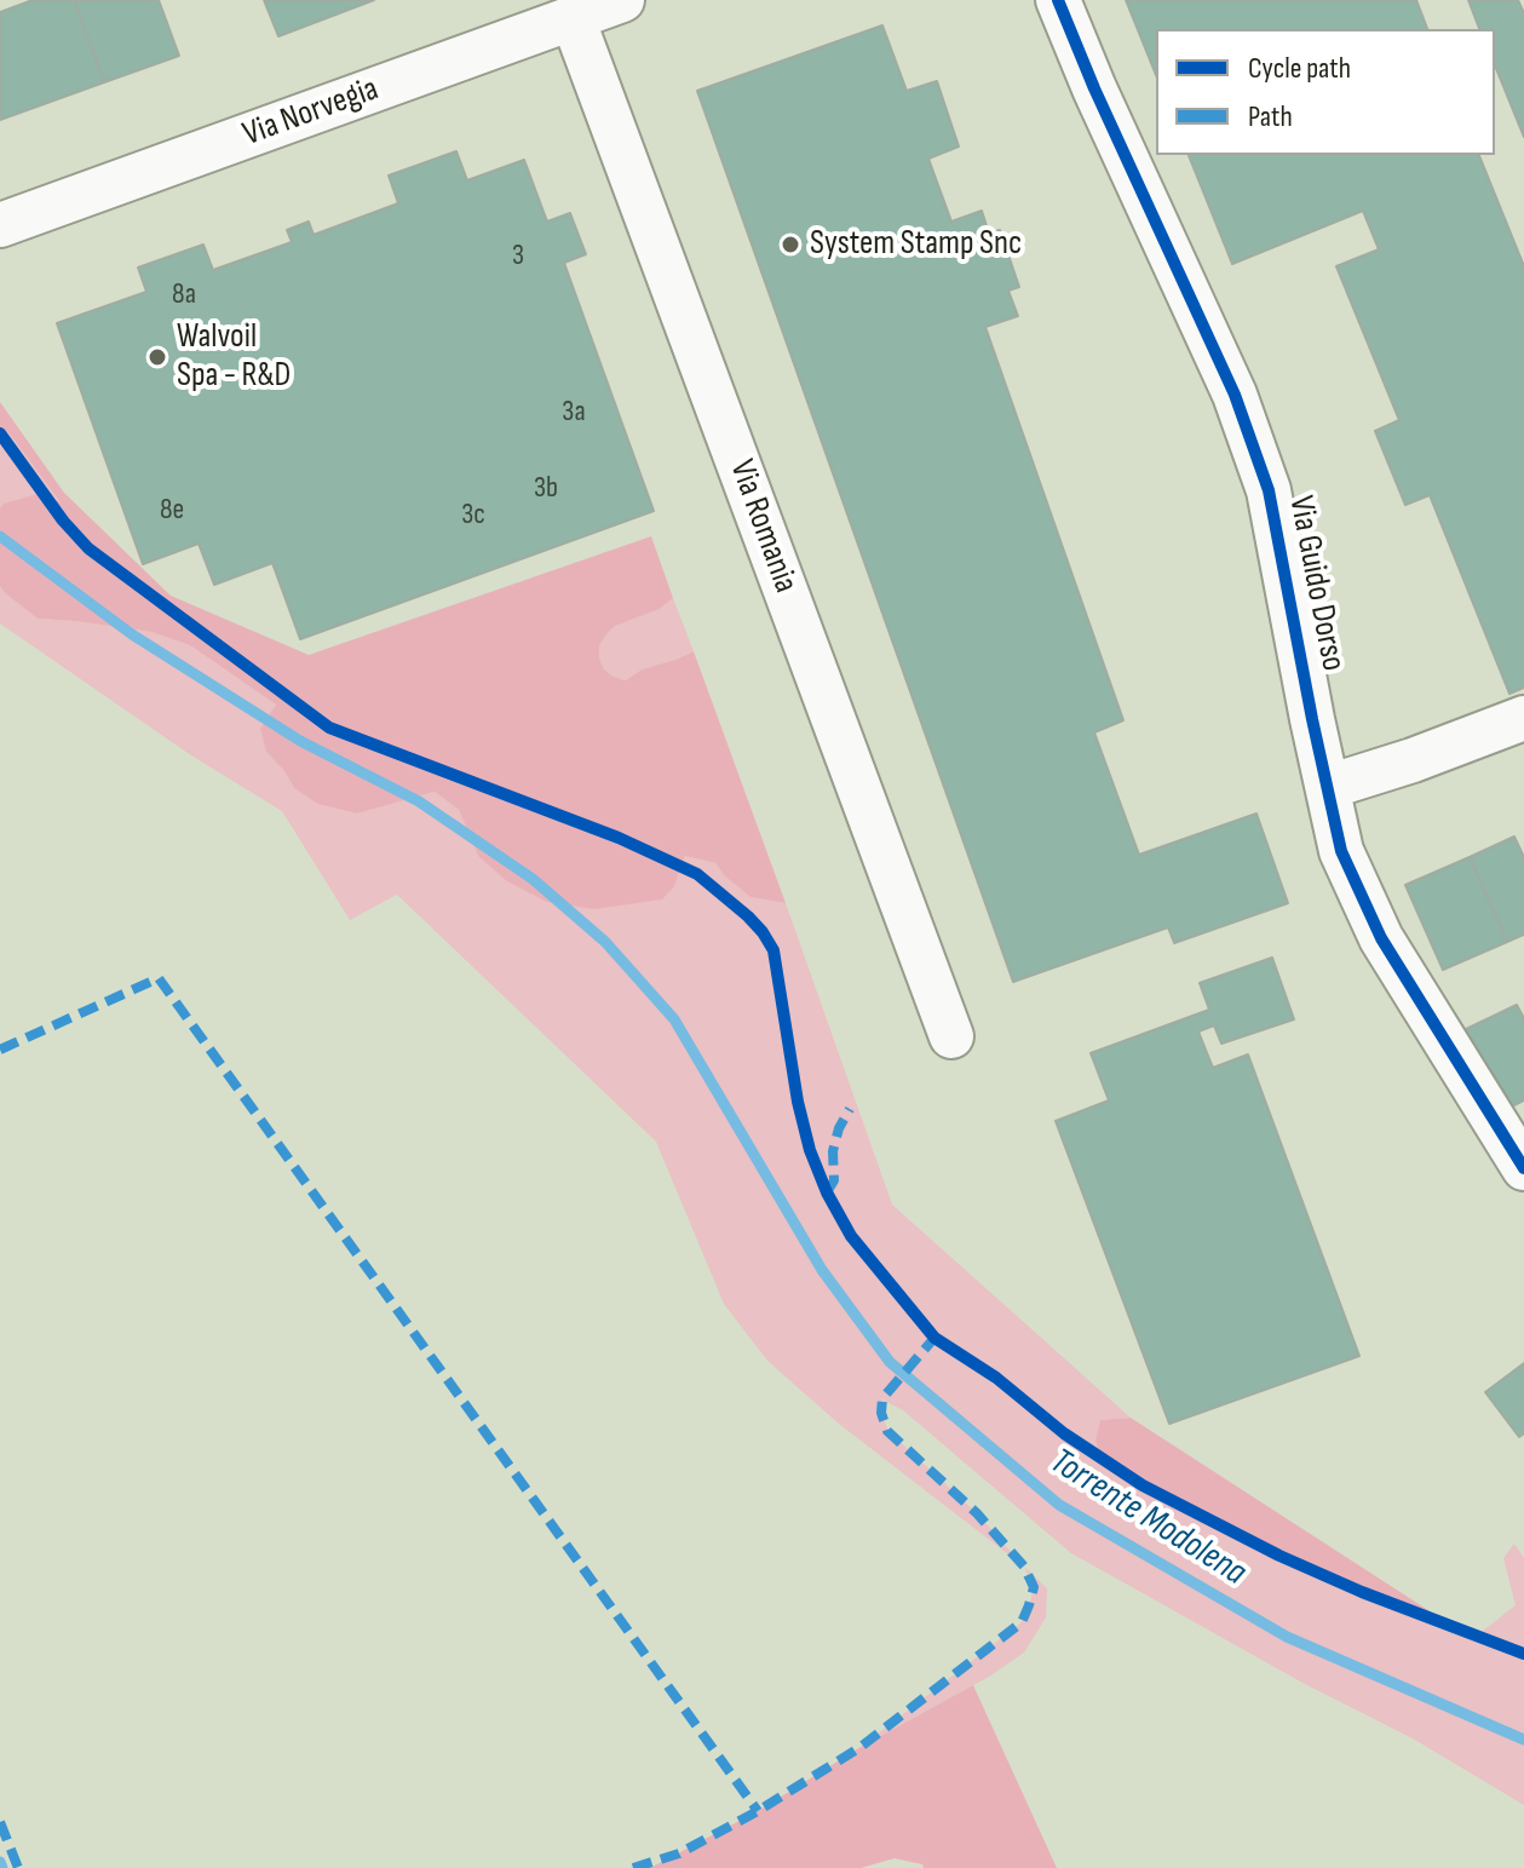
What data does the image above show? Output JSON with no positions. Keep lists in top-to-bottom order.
{
  "streets": {
    "street": ["Via Norvegia", "Via Romania", "Via Guido Dorso"]
  },
  "crossings": [
    ["Via Norvegia", "Via Romania"]
  ],
  "water": ["Torrente Modolena"],
  "places": ["System Stamp Snc", "Walvoil Spa - R&D"],
  "house_numbers": [
    "3",
    "8a",
    "3a",
    "3b",
    "8e",
    "3c"
  ],
  "legend": ["Cycle path", "Path"]
}
